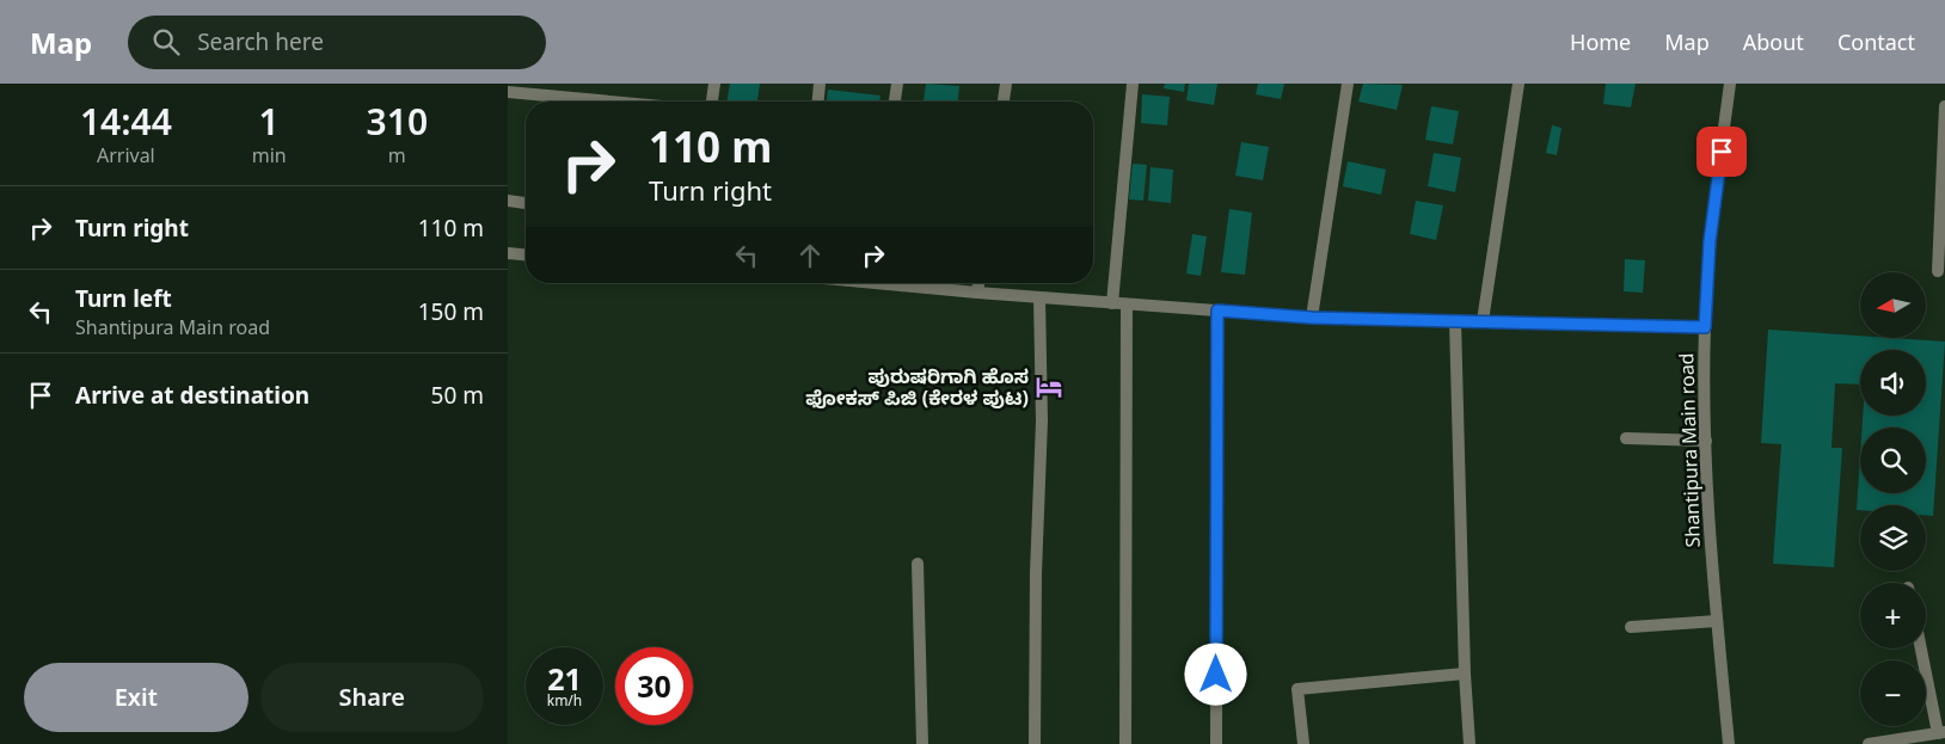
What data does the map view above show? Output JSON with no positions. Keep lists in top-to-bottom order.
{
  "streets": {
    "street": ["Shantipura Main road"]
  },
  "places": {
    "hotel": ["ಪುರುಷರಿಗಾಗಿ ಹೊಸ ಫೋಕಸ್ ಪಿಜಿ (ಕೇರಳ ಪುಟ)"]
  },
  "north": "left",
  "page": {
    "header": "Map",
    "search": "Search here",
    "nav": [
      "Home",
      "Map",
      "About",
      "Contact"
    ],
    "eta": [
      "14:44",
      "Arrival",
      "1",
      "min",
      "310",
      "m"
    ],
    "turn": ["110 m", "Turn right"],
    "list": [
      {
        "name": "Turn right",
        "value": "110 m"
      },
      {
        "name": "Turn left",
        "note": "Shantipura Main road",
        "value": "150 m"
      },
      {
        "name": "Arrive at destination",
        "value": "50 m"
      }
    ],
    "map_buttons": ["+", "−"],
    "speed": "21 km/h",
    "limit": "30",
    "buttons": ["Exit", "Share"]
  }
}
